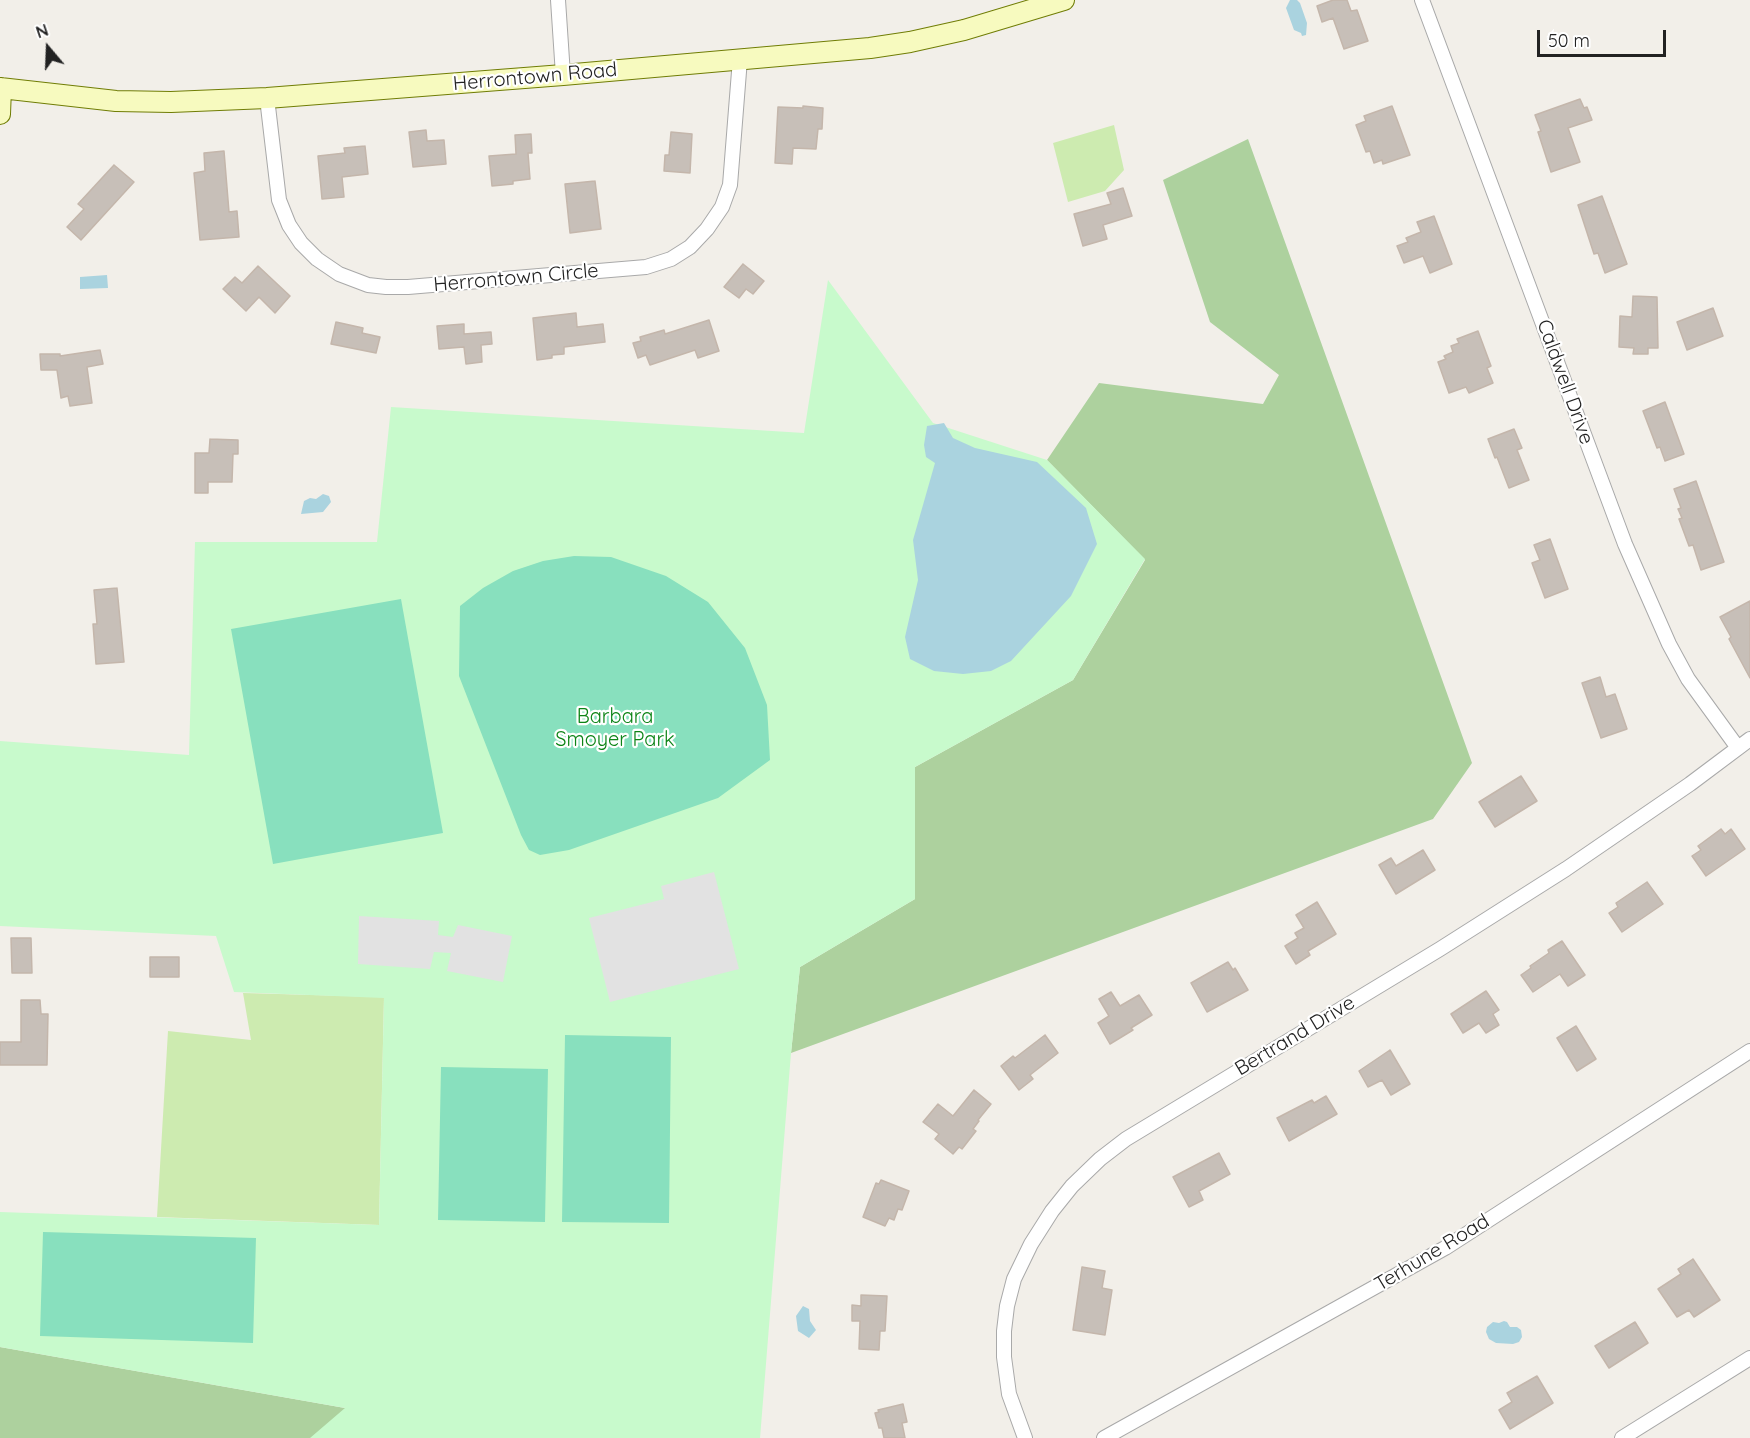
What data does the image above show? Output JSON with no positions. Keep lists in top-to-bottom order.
{
  "streets": {
    "street": [
      "Herrontown Road",
      "Herrontown Circle",
      "Caldwell Drive",
      "Bertrand Drive",
      "Terhune Road"
    ]
  },
  "crossings": [
    ["Herrontown Road", "Herrontown Circle"],
    ["Caldwell Drive", "Bertrand Drive"]
  ],
  "parks": ["Barbara Smoyer Park"],
  "scale_bar": "50 m",
  "north": "top"
}
